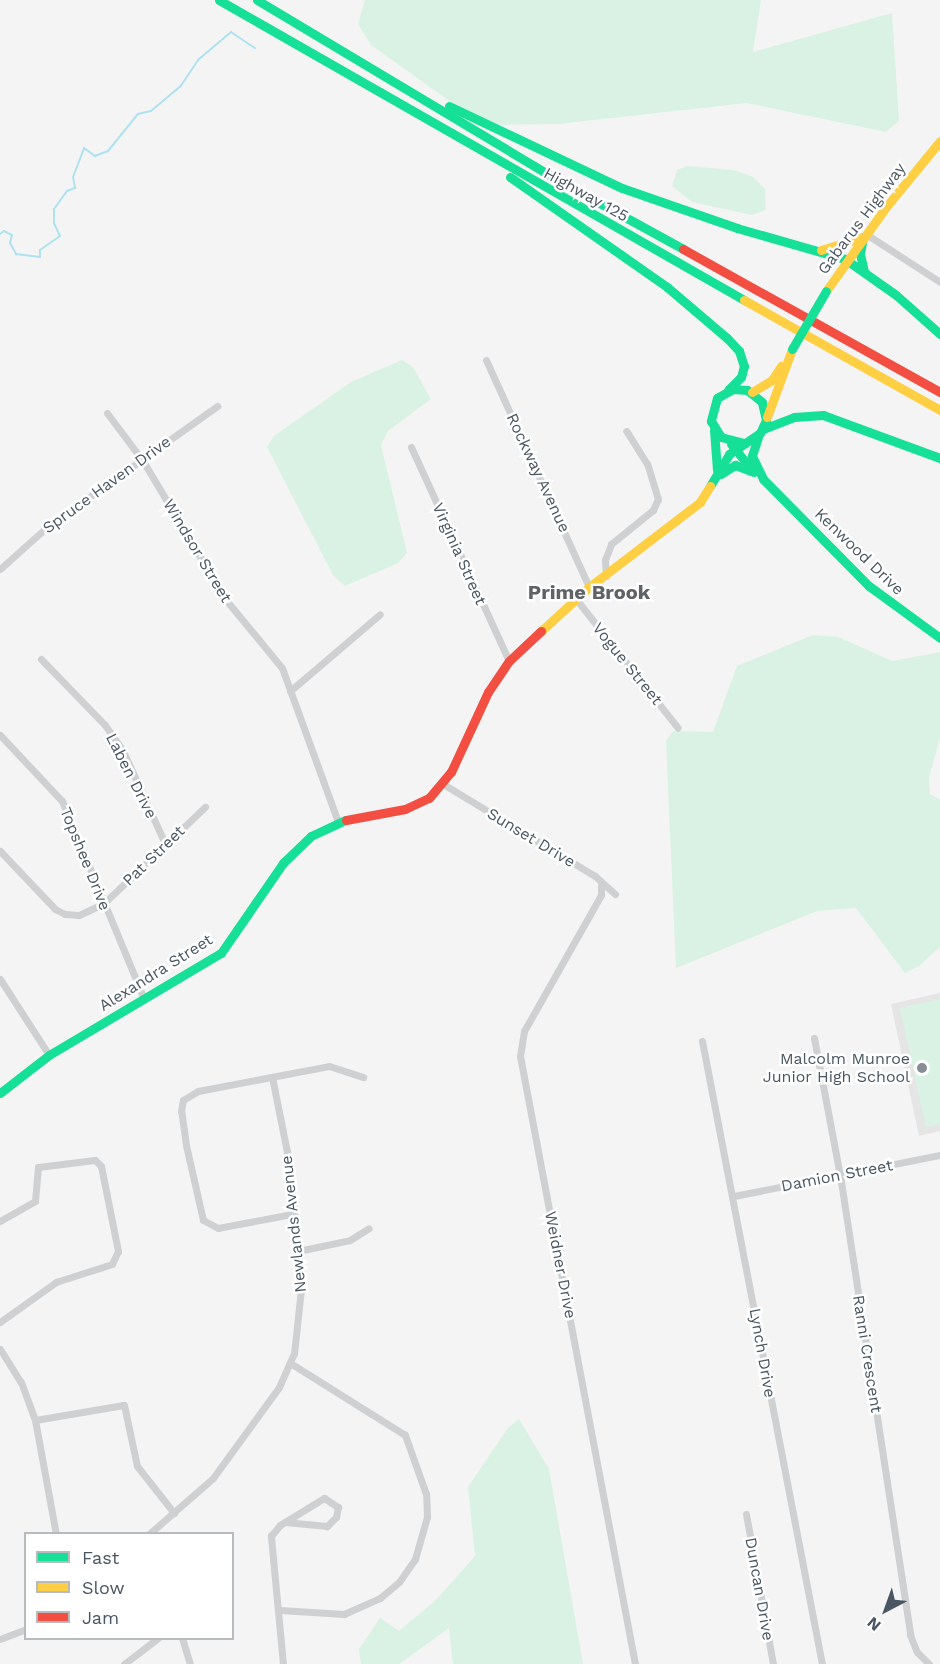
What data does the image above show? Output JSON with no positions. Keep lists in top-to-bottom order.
{
  "streets": {
    "main road": [
      "Highway 125",
      "Gabarus Highway",
      "Kenwood Drive",
      "Alexandra Street"
    ],
    "street": [
      "Rockway Avenue",
      "Spruce Haven Drive",
      "Windsor Street",
      "Virginia Street",
      "Vogue Street",
      "Laben Drive",
      "Sunset Drive",
      "Pat Street",
      "Topshee Drive",
      "Damion Street",
      "Newlands Avenue",
      "Weidner Drive",
      "Lynch Drive",
      "Ranni Crescent",
      "Duncan Drive"
    ]
  },
  "crossings": [
    ["Gabarus Highway", "Kenwood Drive"],
    ["Gabarus Highway", "Alexandra Street"],
    ["Rockway Avenue", "Alexandra Street"],
    ["Spruce Haven Drive", "Windsor Street"],
    ["Windsor Street", "Alexandra Street"],
    ["Kenwood Drive", "Alexandra Street"],
    ["Virginia Street", "Alexandra Street"],
    ["Vogue Street", "Alexandra Street"],
    ["Laben Drive", "Pat Street"],
    ["Sunset Drive", "Alexandra Street"],
    ["Sunset Drive", "Weidner Drive"],
    ["Pat Street", "Topshee Drive"],
    ["Topshee Drive", "Alexandra Street"],
    ["Damion Street", "Lynch Drive"],
    ["Damion Street", "Ranni Crescent"]
  ],
  "districts": ["Prime Brook"],
  "places": ["Malcolm Munroe Junior High School"],
  "legend": ["Fast", "Slow", "Jam"],
  "north": "bottom left"
}
